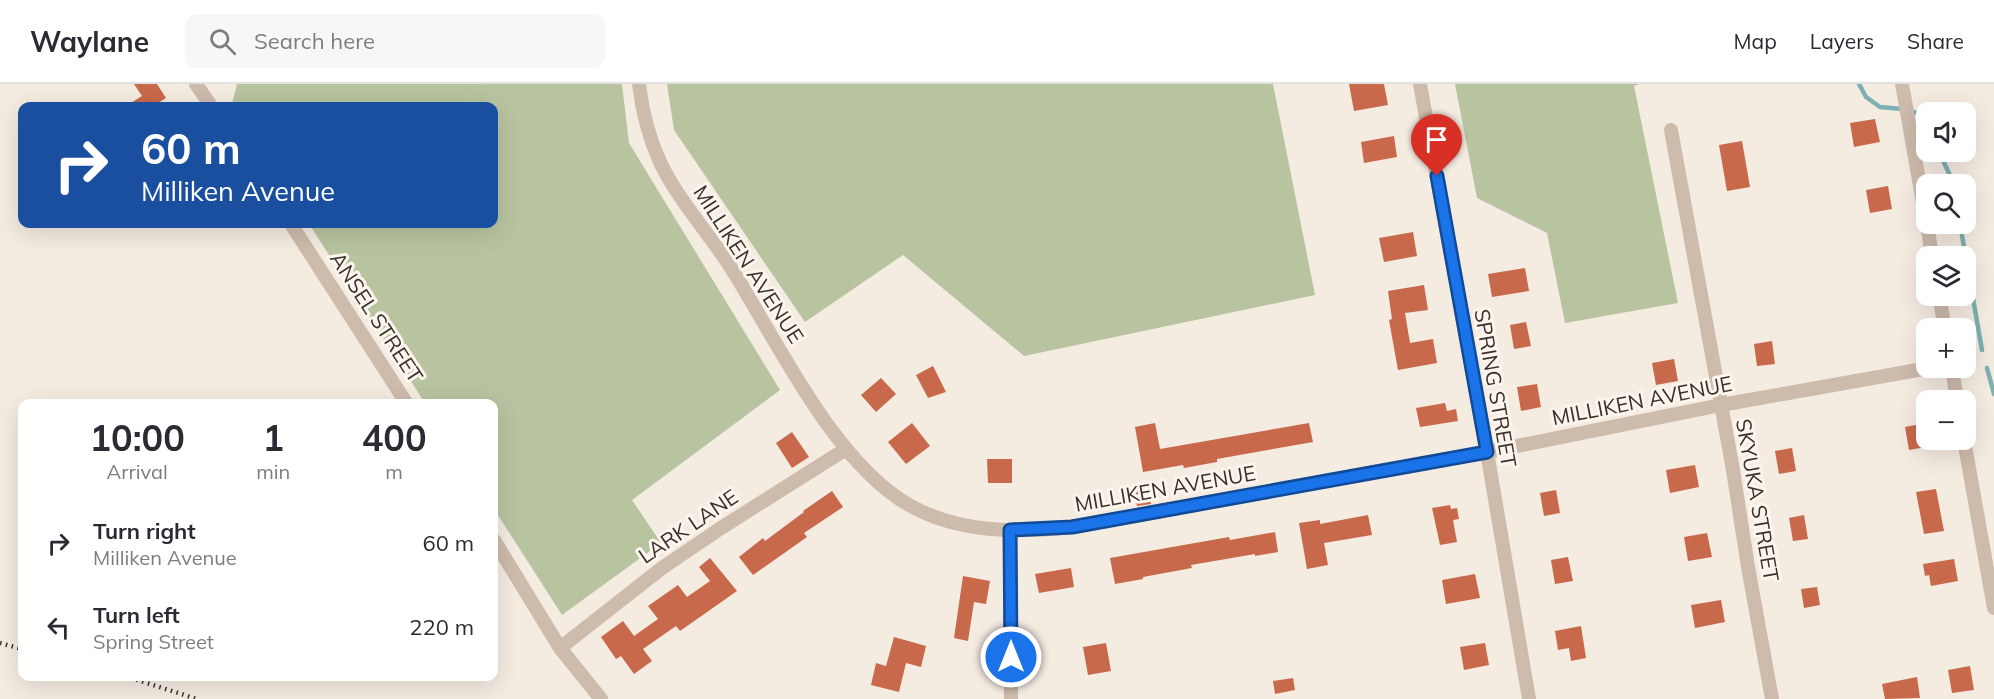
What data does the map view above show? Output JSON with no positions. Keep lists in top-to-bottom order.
{
  "streets": {
    "street": [
      "MILLIKEN AVENUE",
      "ANSEL STREET",
      "SPRING STREET",
      "SKYUKA STREET",
      "LARK LANE"
    ]
  },
  "crossings": [
    ["MILLIKEN AVENUE", "SPRING STREET"],
    ["MILLIKEN AVENUE", "SKYUKA STREET"],
    ["MILLIKEN AVENUE", "LARK LANE"]
  ],
  "page": {
    "header": "Waylane",
    "search": "Search here",
    "nav": ["Map", "Layers", "Share"],
    "map_buttons": ["+", "−"],
    "turn": ["60 m", "Milliken Avenue"],
    "eta": [
      "10:00",
      "Arrival",
      "1",
      "min",
      "400",
      "m"
    ],
    "list": [
      {
        "name": "Turn right",
        "note": "Milliken Avenue",
        "value": "60 m"
      },
      {
        "name": "Turn left",
        "note": "Spring Street",
        "value": "220 m"
      }
    ]
  }
}
